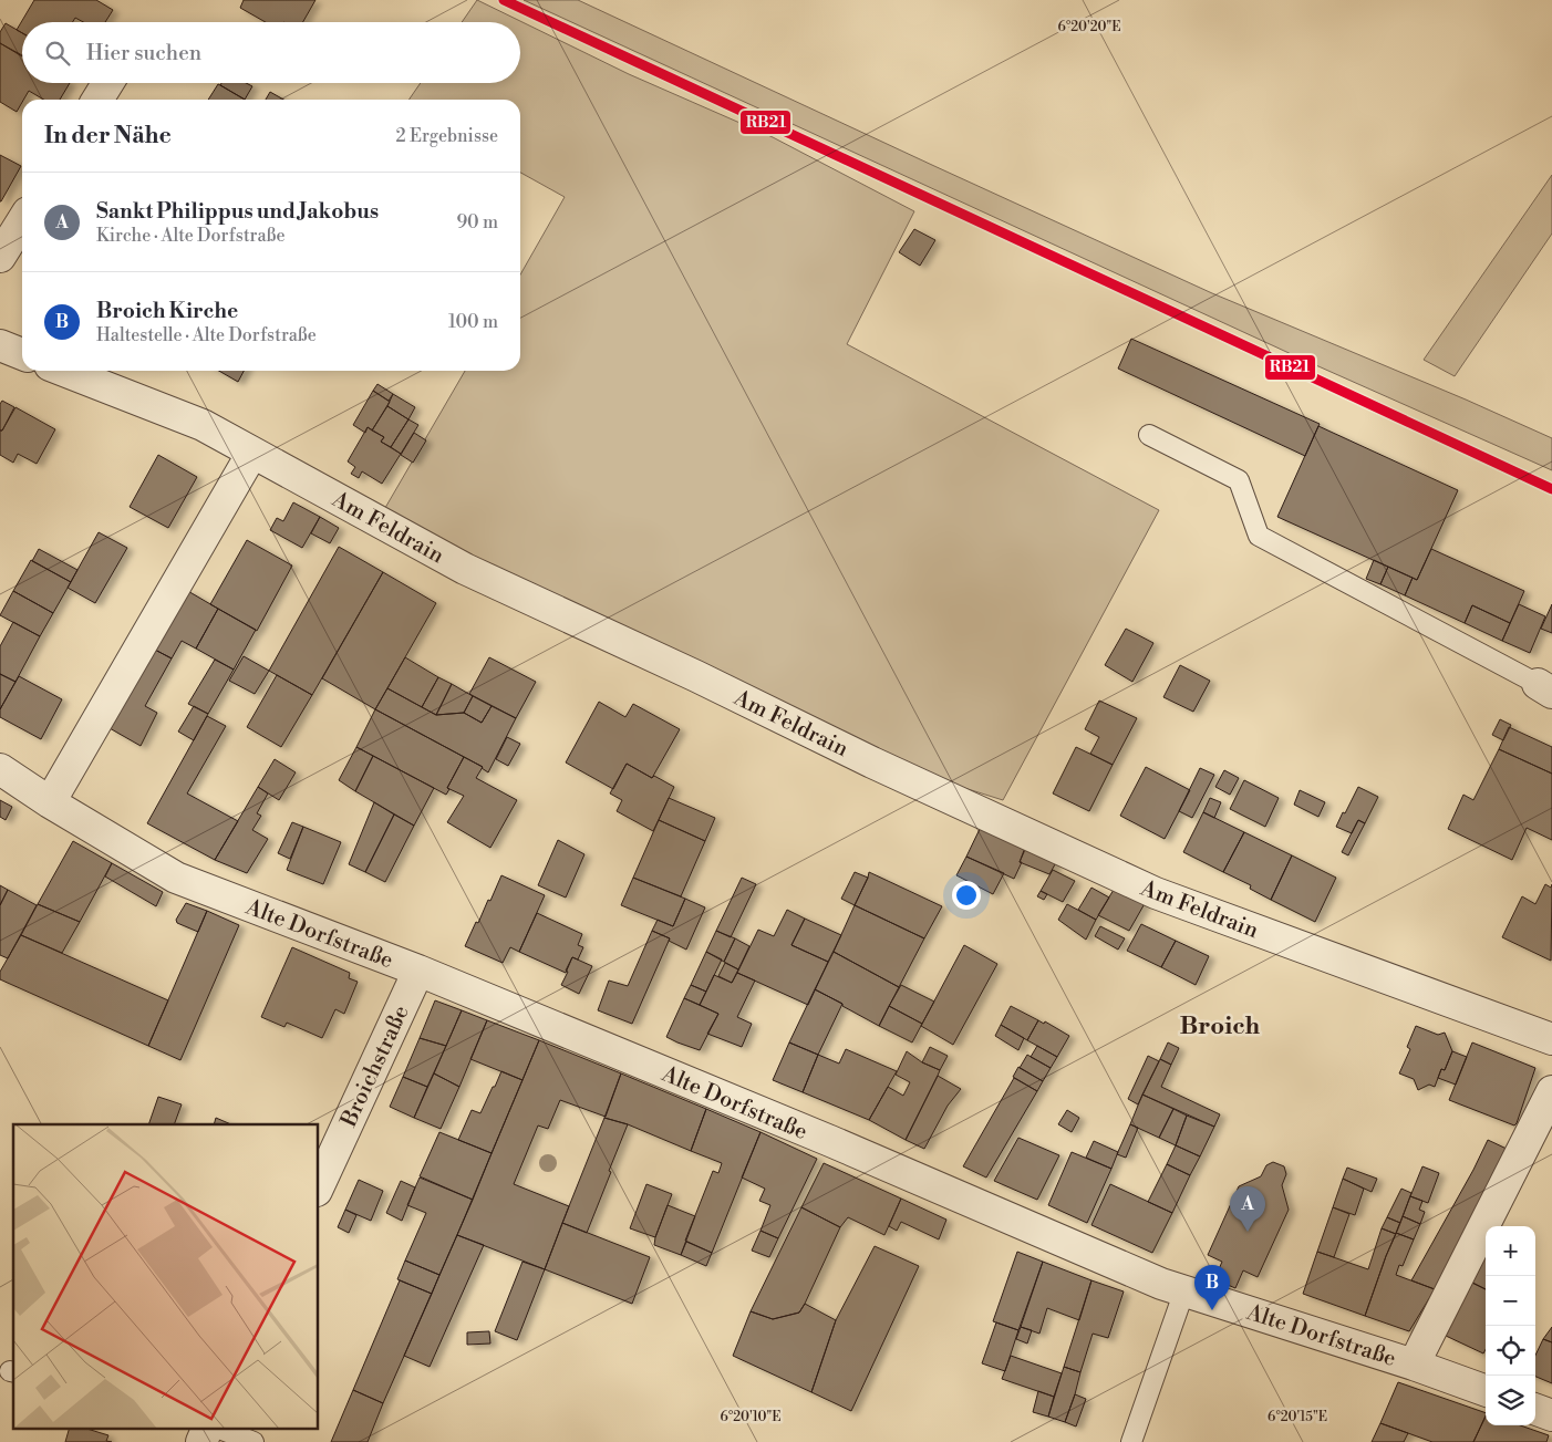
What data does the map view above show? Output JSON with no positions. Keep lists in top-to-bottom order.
{
  "streets": {
    "street": ["Am Feldrain", "Alte Dorfstraße", "Broichstraße"]
  },
  "crossings": [
    ["Alte Dorfstraße", "Broichstraße"]
  ],
  "districts": ["Broich"],
  "lines": ["transit line RB21"],
  "page": {
    "search": "Hier suchen",
    "heading": ["In der Nähe", "2 Ergebnisse"],
    "list": [
      {
        "mark": "A",
        "name": "Sankt Philippus und Jakobus",
        "note": "Kirche · Alte Dorfstraße",
        "value": "90 m"
      },
      {
        "mark": "B",
        "name": "Broich Kirche",
        "note": "Haltestelle · Alte Dorfstraße",
        "value": "100 m"
      }
    ],
    "pins": ["A", "B"],
    "map_buttons": ["+", "−"]
  },
  "coordinates": ["6°20'20\"E", "6°20'10\"E", "6°20'15\"E"]
}
